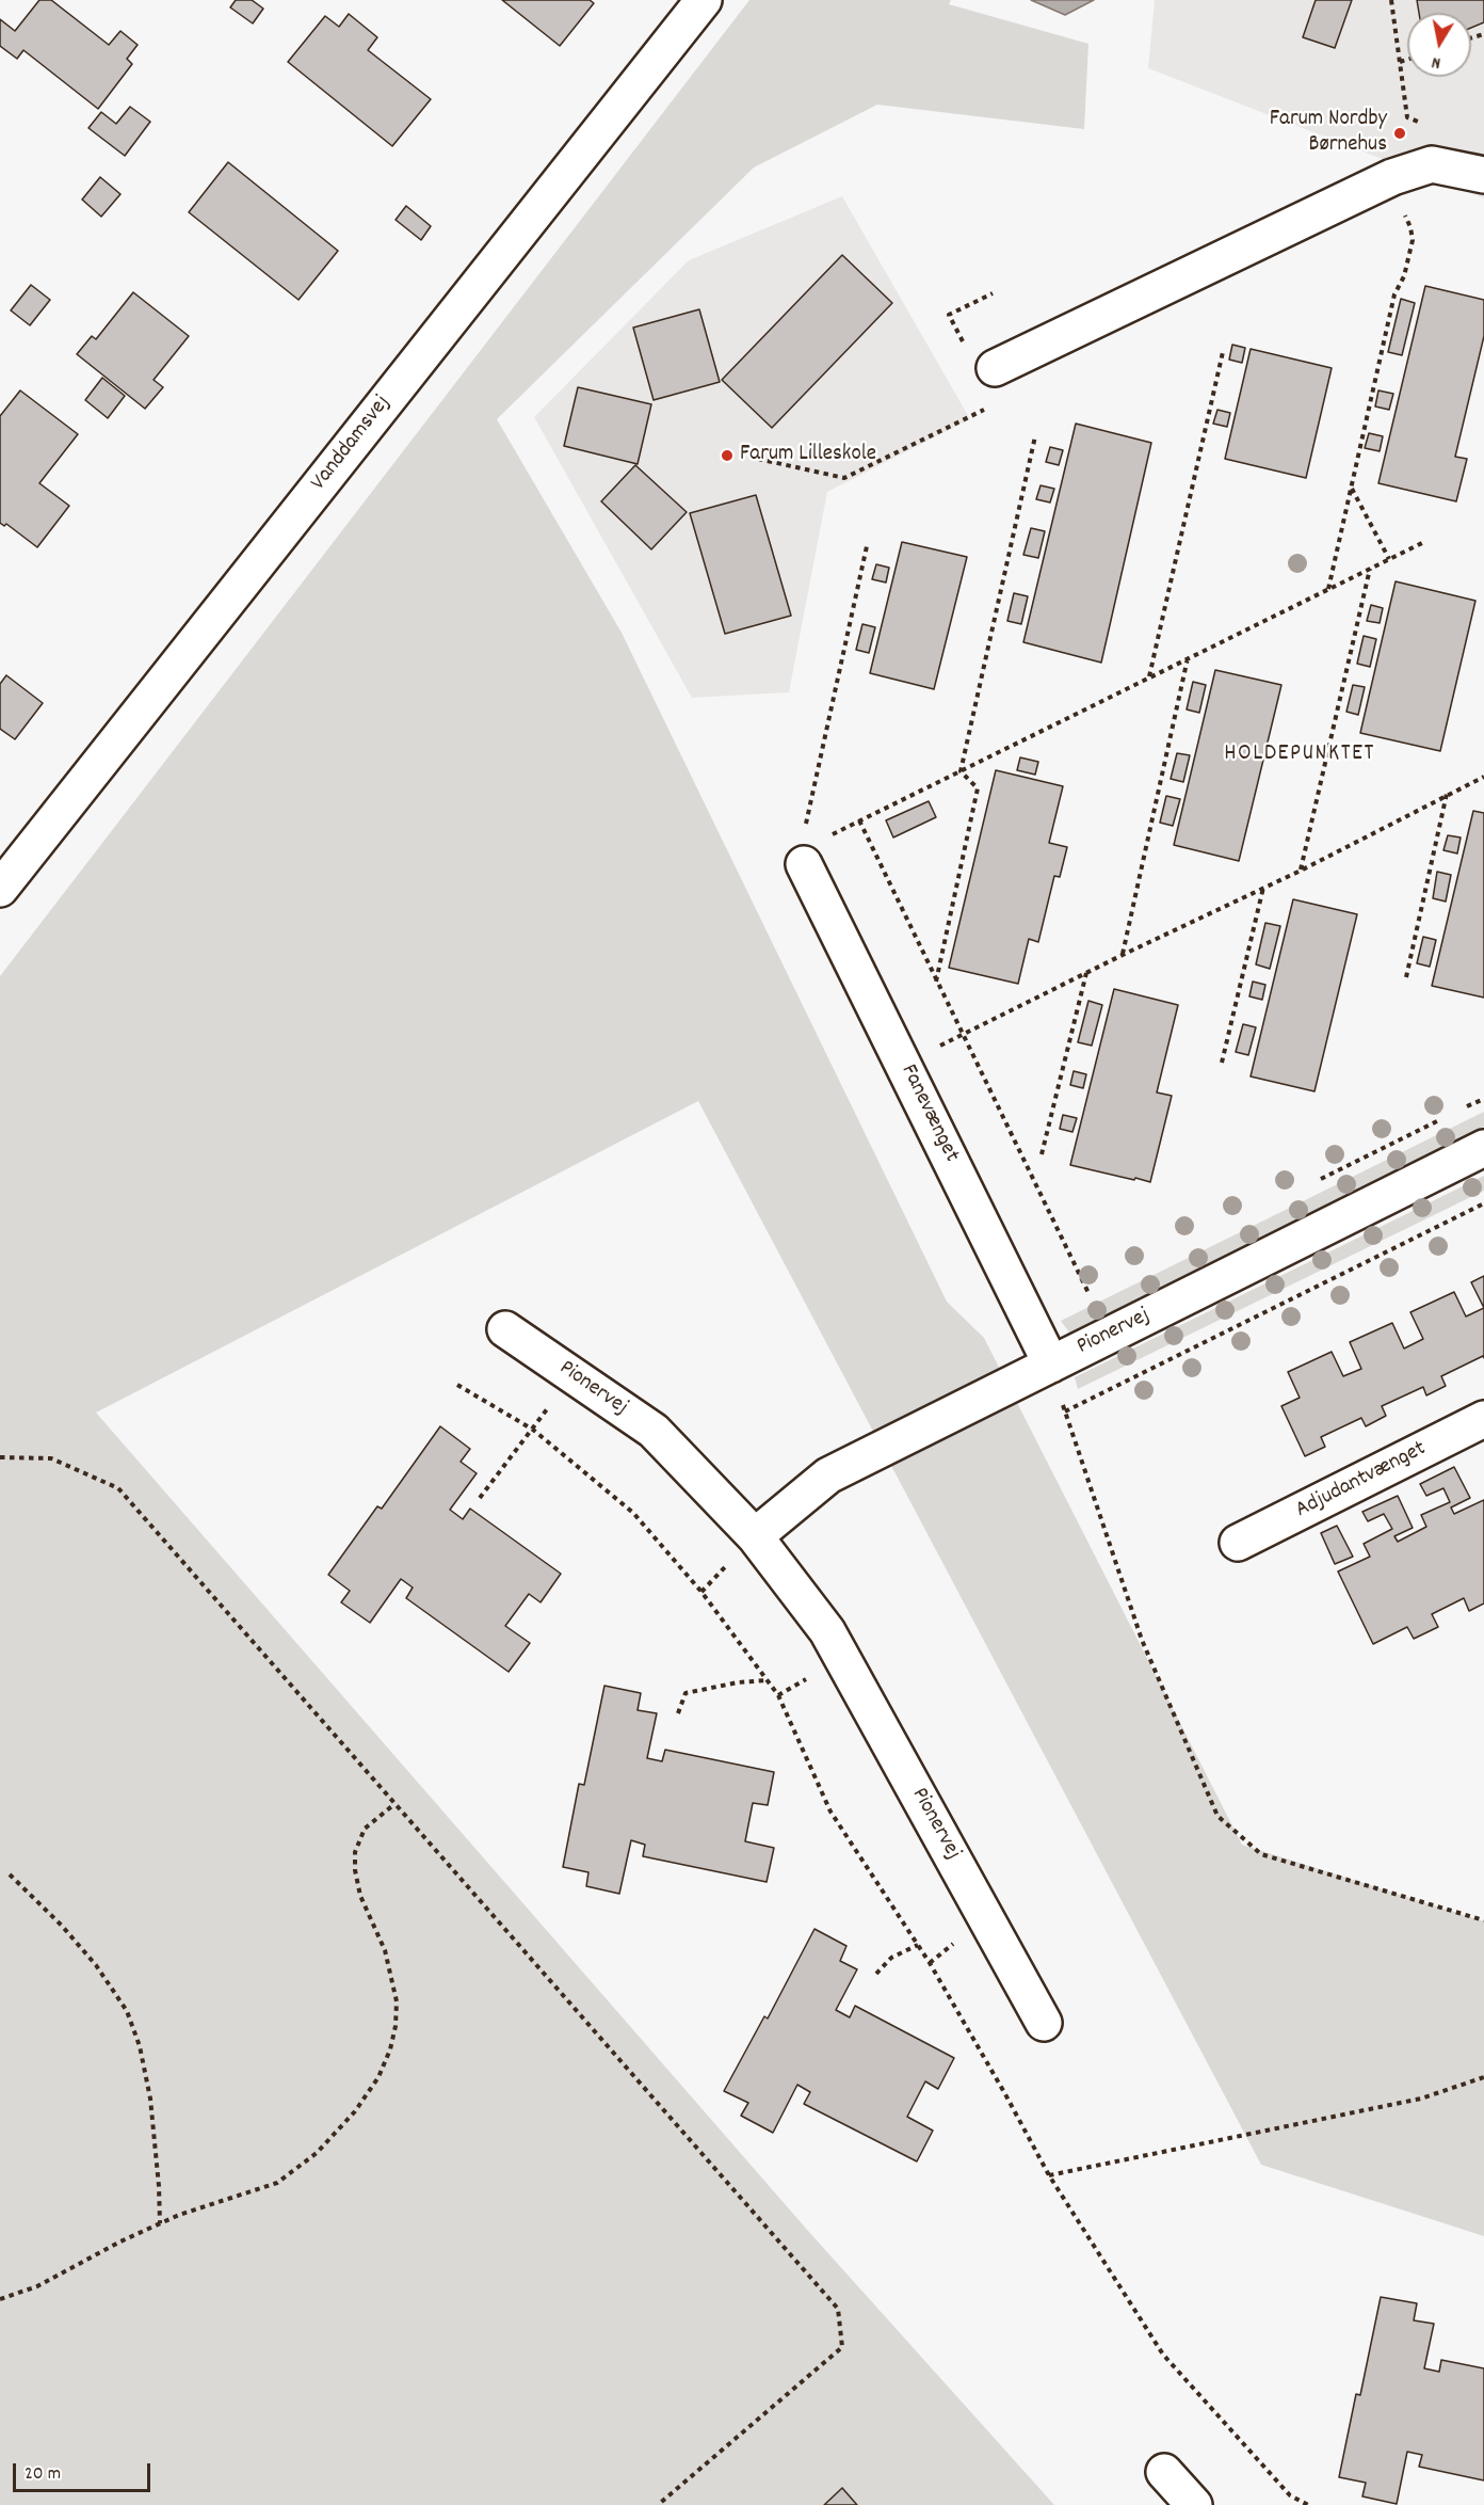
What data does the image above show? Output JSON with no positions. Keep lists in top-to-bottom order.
{
  "streets": {
    "street": [
      "Vanddamsvej",
      "Fanevænget",
      "Pionervej",
      "Adjudantvænget"
    ]
  },
  "crossings": [
    ["Fanevænget", "Pionervej"]
  ],
  "districts": ["HOLDEPUNKTET"],
  "places": ["Farum Nordby Børnehus", "Farum Lilleskole"],
  "scale_bar": "20 m",
  "north": "bottom"
}
